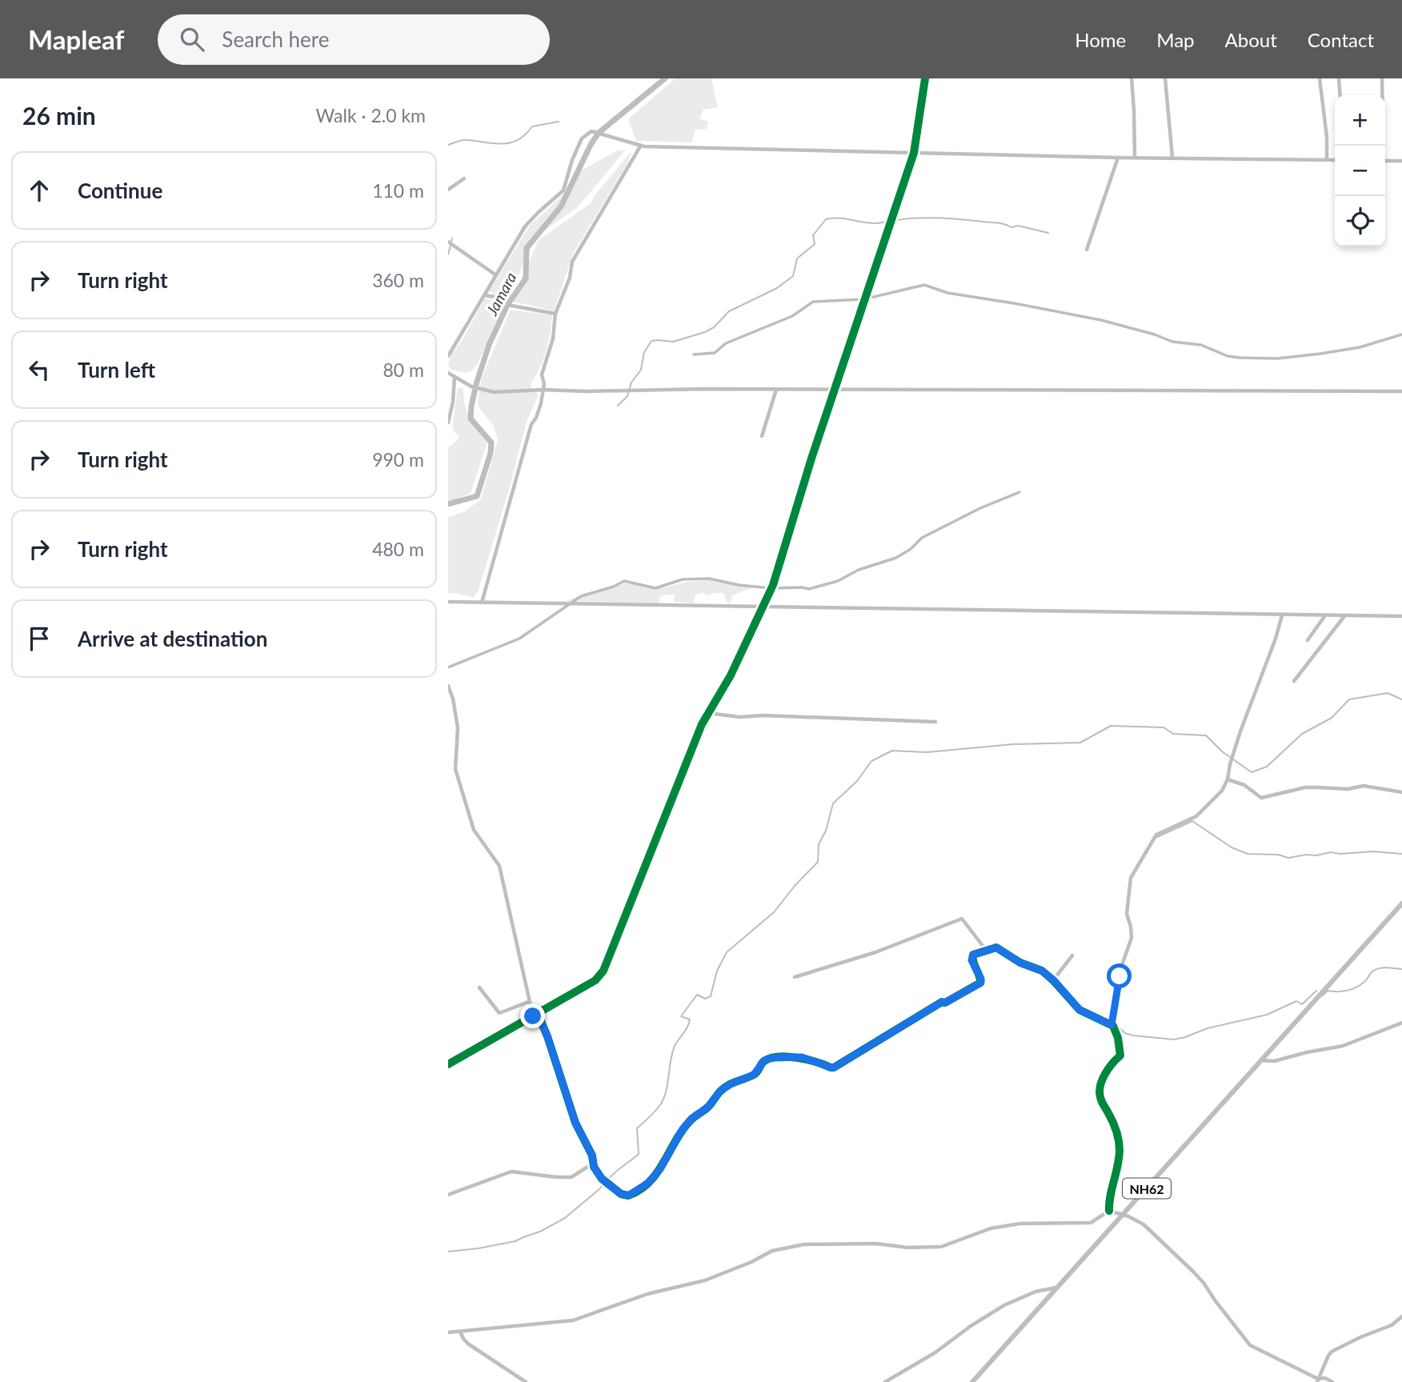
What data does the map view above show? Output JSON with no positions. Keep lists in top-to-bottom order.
{
  "streets": {
    "main road": ["NH62"]
  },
  "water": ["Jamara"],
  "page": {
    "header": "Mapleaf",
    "search": "Search here",
    "nav": [
      "Home",
      "Map",
      "About",
      "Contact"
    ],
    "heading": ["26 min", "Walk · 2.0 km"],
    "map_buttons": ["+", "−"],
    "list": [
      ["Continue", "110 m"],
      ["Turn right", "360 m"],
      ["Turn left", "80 m"],
      ["Turn right", "990 m"],
      ["Turn right", "480 m"],
      "Arrive at destination"
    ]
  }
}
